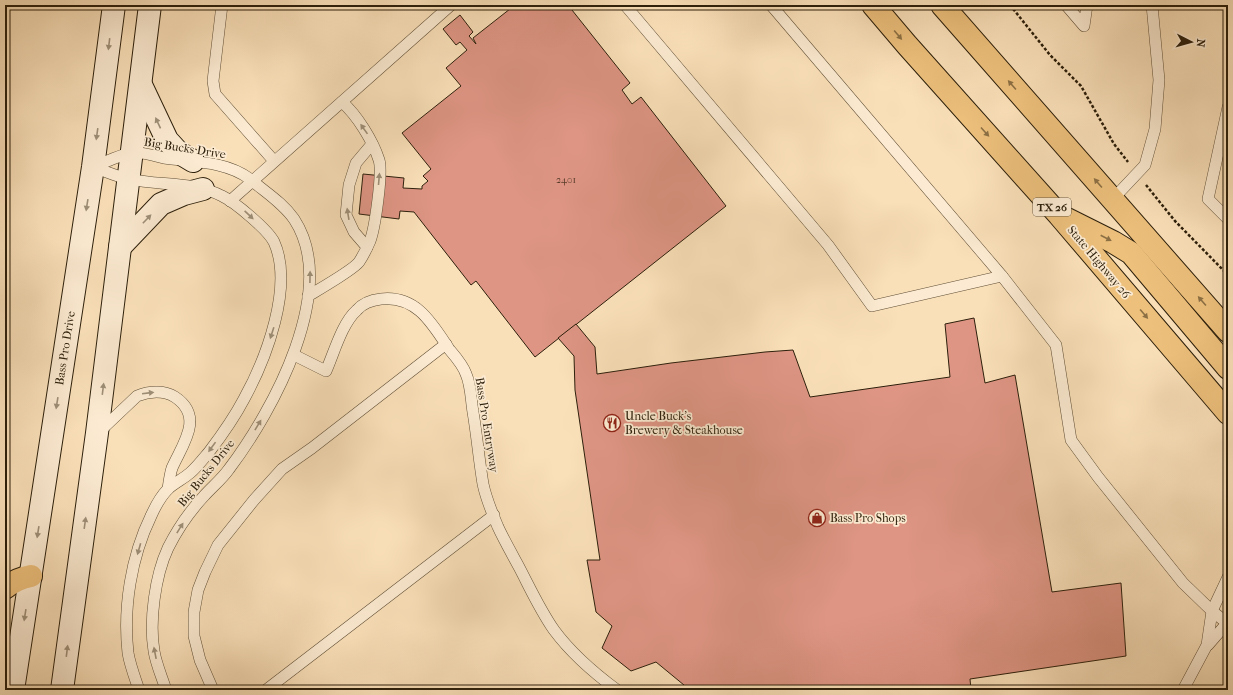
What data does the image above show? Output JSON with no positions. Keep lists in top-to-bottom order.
{
  "streets": {
    "main road": ["TX 26", "State Highway 26", "Bass Pro Drive"],
    "lane": ["Big Bucks Drive", "Bass Pro Entryway"]
  },
  "crossings": [
    ["Big Bucks Drive", "Bass Pro Drive"],
    ["Big Bucks Drive", "Bass Pro Entryway"]
  ],
  "places": {
    "restaurant": ["Uncle Buck's Brewery & Steakhouse"],
    "shop": ["Bass Pro Shops"]
  },
  "house_numbers": ["2401"],
  "north": "right"
}
